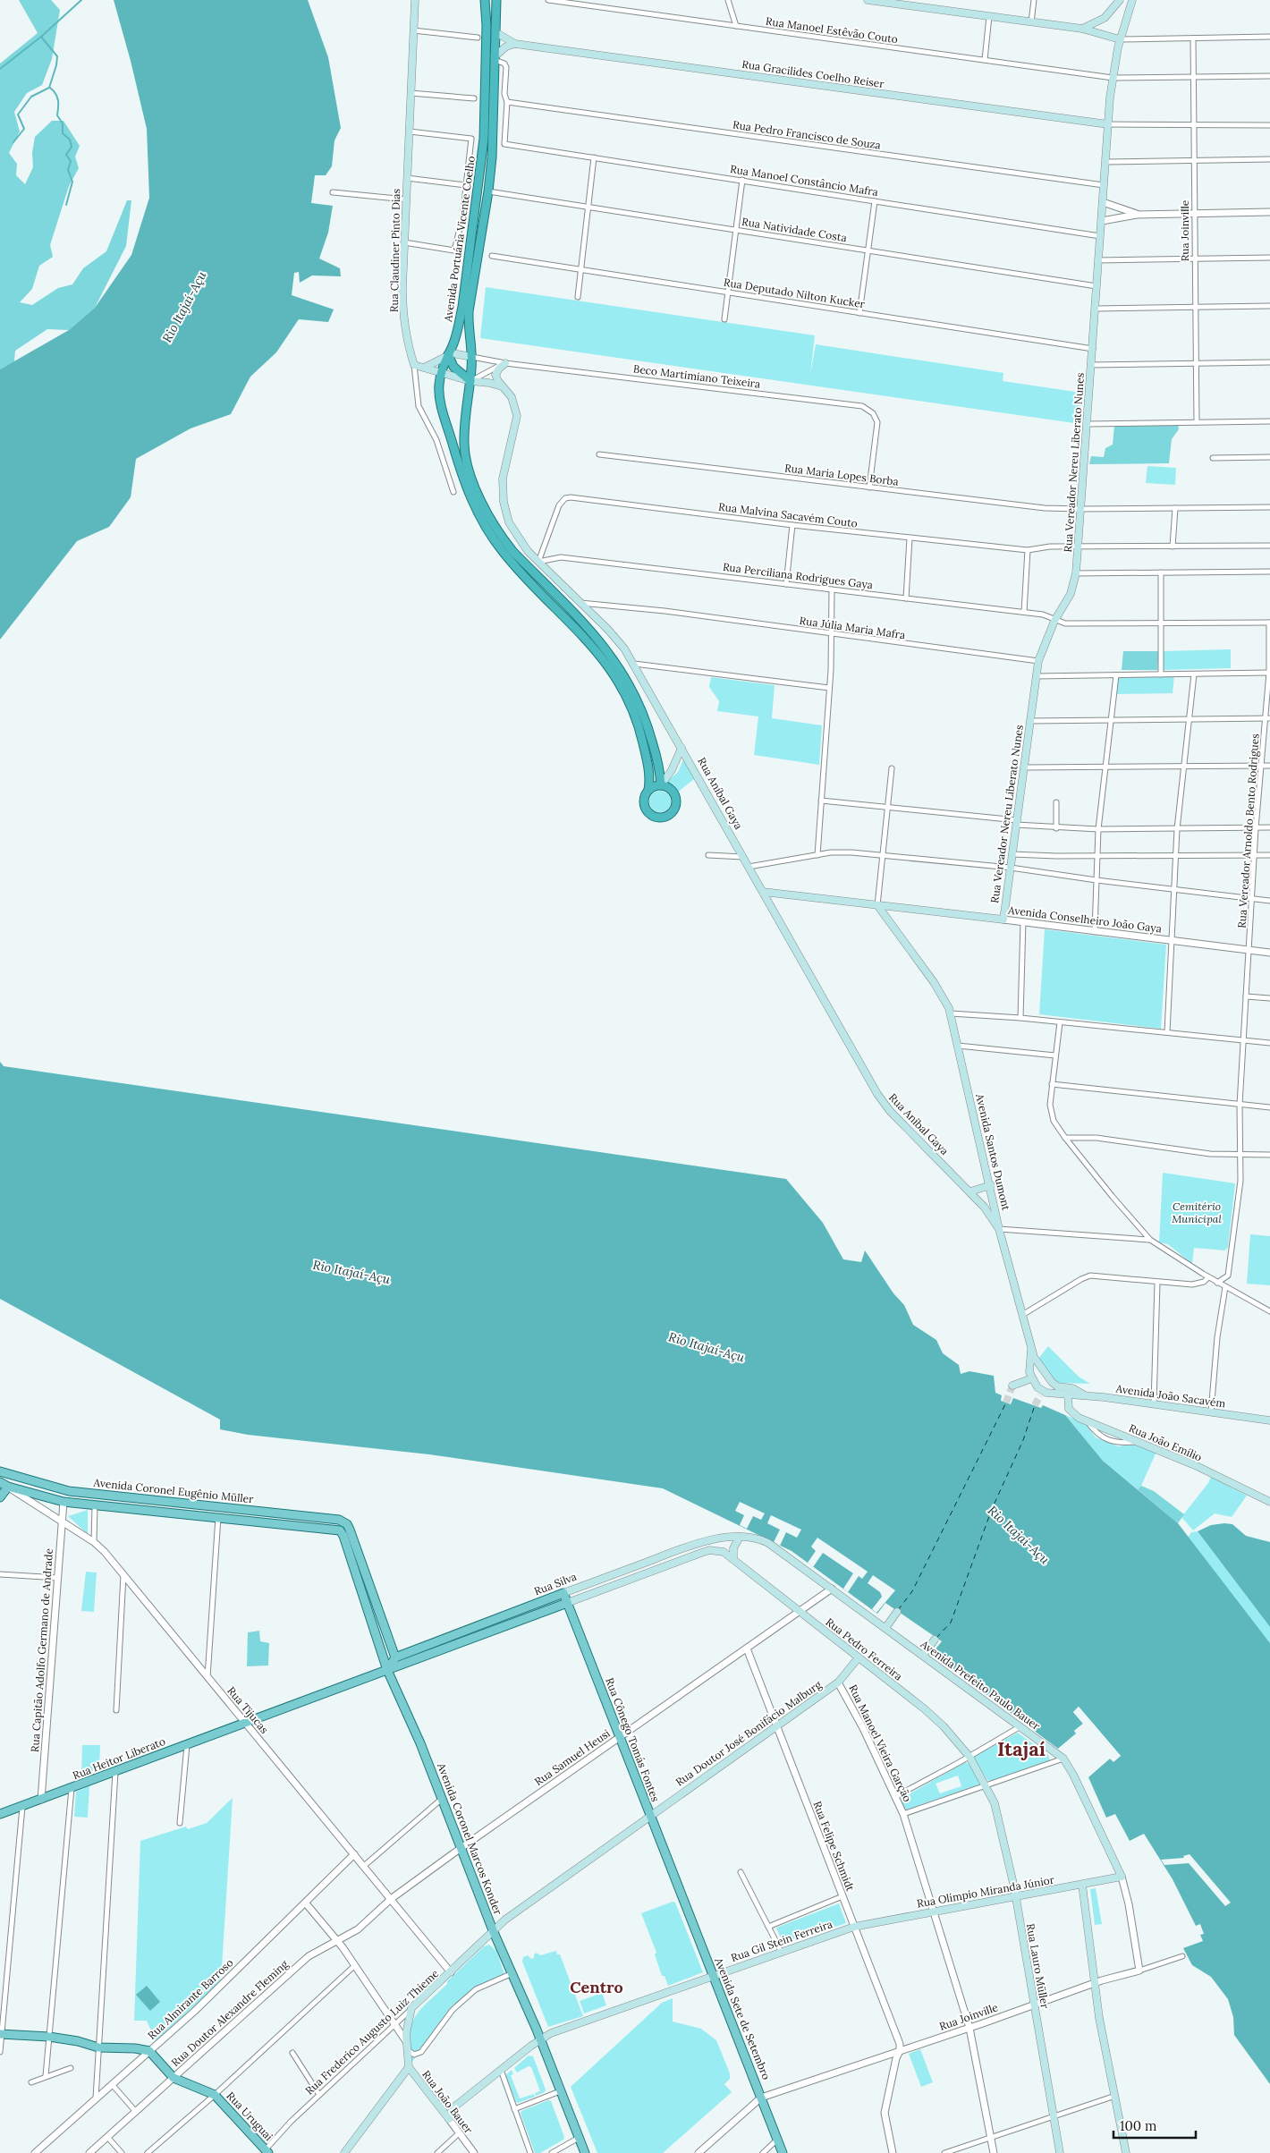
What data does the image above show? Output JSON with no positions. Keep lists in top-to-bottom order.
{
  "streets": {
    "highway": ["Avenida Portuária Vicente Coelho"],
    "main road": [
      "Rua Gracilides Coelho Reiser",
      "Rua Claudiner Pinto Dias",
      "Rua Vereador Nereu Liberato Nunes",
      "Rua Aníbal Gaya",
      "Avenida Conselheiro João Gaya",
      "Avenida Santos Dumont",
      "Avenida João Sacavém",
      "Rua João Emílio",
      "Avenida Coronel Eugênio Müller",
      "Rua Silva",
      "Rua Pedro Ferreira",
      "Avenida Prefeito Paulo Bauer",
      "Rua Doutor José Bonifácio Malburg",
      "Rua Cônego Tomás Fontes",
      "Rua Heitor Liberato",
      "Avenida Coronel Marcos Konder",
      "Rua Olímpio Miranda Júnior",
      "Rua Gil Stein Ferreira",
      "Rua Lauro Müller",
      "Avenida Sete de Setembro",
      "Rua Frederico Augusto Luiz Thieme",
      "Rua João Bauer",
      "Rua Uruguai"
    ],
    "street": [
      "Rua Manoel Estêvão Couto",
      "Rua Pedro Francisco de Souza",
      "Rua Manoel Constâncio Mafra",
      "Rua Natividade Costa",
      "Rua Joinville",
      "Rua Deputado Nilton Kucker",
      "Beco Martimiano Teixeira",
      "Rua Maria Lopes Borba",
      "Rua Malvina Sacavém Couto",
      "Rua Perciliana Rodrigues Gaya",
      "Rua Júlia Maria Mafra",
      "Rua Vereador Arnoldo Bento Rodrigues",
      "Rua Capitão Adolfo Germano de Andrade",
      "Rua Tijucas",
      "Rua Manoel Vieira Garção",
      "Rua Samuel Heusi",
      "Rua Felipe Schmidt",
      "Rua Almirante Barroso",
      "Rua Doutor Alexandre Fleming"
    ]
  },
  "crossings": [
    ["Rua Manoel Estêvão Couto", "Rua Joinville"],
    ["Rua Manoel Estêvão Couto", "Rua Vereador Nereu Liberato Nunes"],
    ["Rua Gracilides Coelho Reiser", "Avenida Portuária Vicente Coelho"],
    ["Rua Gracilides Coelho Reiser", "Rua Vereador Nereu Liberato Nunes"],
    ["Rua Pedro Francisco de Souza", "Rua Manoel Constâncio Mafra"],
    ["Rua Pedro Francisco de Souza", "Rua Vereador Nereu Liberato Nunes"],
    ["Rua Manoel Constâncio Mafra", "Rua Vereador Nereu Liberato Nunes"],
    ["Rua Natividade Costa", "Avenida Portuária Vicente Coelho"],
    ["Rua Natividade Costa", "Rua Vereador Nereu Liberato Nunes"],
    ["Rua Joinville", "Avenida Prefeito Paulo Bauer"],
    ["Rua Joinville", "Rua Manoel Vieira Garção"],
    ["Rua Joinville", "Rua Felipe Schmidt"],
    ["Rua Joinville", "Rua Lauro Müller"],
    ["Rua Joinville", "Avenida Sete de Setembro"],
    ["Avenida Portuária Vicente Coelho", "Beco Martimiano Teixeira"],
    ["Rua Deputado Nilton Kucker", "Rua Vereador Nereu Liberato Nunes"],
    ["Beco Martimiano Teixeira", "Rua Maria Lopes Borba"],
    ["Beco Martimiano Teixeira", "Rua Aníbal Gaya"],
    ["Rua Vereador Nereu Liberato Nunes", "Rua Maria Lopes Borba"],
    ["Rua Vereador Nereu Liberato Nunes", "Rua Malvina Sacavém Couto"],
    ["Rua Vereador Nereu Liberato Nunes", "Rua Perciliana Rodrigues Gaya"],
    ["Rua Vereador Nereu Liberato Nunes", "Rua Júlia Maria Mafra"],
    ["Rua Vereador Nereu Liberato Nunes", "Avenida Conselheiro João Gaya"],
    ["Rua Malvina Sacavém Couto", "Rua Perciliana Rodrigues Gaya"],
    ["Rua Malvina Sacavém Couto", "Rua Aníbal Gaya"],
    ["Rua Perciliana Rodrigues Gaya", "Rua Aníbal Gaya"],
    ["Rua Perciliana Rodrigues Gaya", "Rua Vereador Arnoldo Bento Rodrigues"],
    ["Rua Júlia Maria Mafra", "Rua Aníbal Gaya"],
    ["Rua Aníbal Gaya", "Avenida Conselheiro João Gaya"],
    ["Rua Aníbal Gaya", "Avenida Santos Dumont"],
    ["Rua Vereador Arnoldo Bento Rodrigues", "Avenida Conselheiro João Gaya"],
    ["Avenida Conselheiro João Gaya", "Avenida Santos Dumont"],
    ["Avenida Santos Dumont", "Avenida João Sacavém"],
    ["Avenida João Sacavém", "Rua João Emílio"],
    ["Avenida Coronel Eugênio Müller", "Rua Silva"],
    ["Avenida Coronel Eugênio Müller", "Rua Capitão Adolfo Germano de Andrade"],
    ["Avenida Coronel Eugênio Müller", "Rua Tijucas"],
    ["Avenida Coronel Eugênio Müller", "Avenida Coronel Marcos Konder"],
    ["Rua Silva", "Rua Pedro Ferreira"],
    ["Rua Silva", "Avenida Prefeito Paulo Bauer"],
    ["Rua Silva", "Rua Tijucas"],
    ["Rua Silva", "Rua Cônego Tomás Fontes"],
    ["Rua Silva", "Rua Heitor Liberato"],
    ["Rua Silva", "Avenida Coronel Marcos Konder"],
    ["Rua Pedro Ferreira", "Rua Doutor José Bonifácio Malburg"],
    ["Rua Pedro Ferreira", "Rua Samuel Heusi"],
    ["Rua Pedro Ferreira", "Rua Lauro Müller"],
    ["Rua Capitão Adolfo Germano de Andrade", "Rua Tijucas"],
    ["Rua Capitão Adolfo Germano de Andrade", "Rua Heitor Liberato"],
    ["Avenida Prefeito Paulo Bauer", "Rua Samuel Heusi"],
    ["Avenida Prefeito Paulo Bauer", "Rua Olímpio Miranda Júnior"],
    ["Rua Tijucas", "Rua Samuel Heusi"],
    ["Rua Tijucas", "Rua Heitor Liberato"],
    ["Rua Tijucas", "Rua Almirante Barroso"],
    ["Rua Tijucas", "Rua Doutor Alexandre Fleming"],
    ["Rua Tijucas", "Rua Frederico Augusto Luiz Thieme"],
    ["Rua Doutor José Bonifácio Malburg", "Rua Cônego Tomás Fontes"],
    ["Rua Doutor José Bonifácio Malburg", "Rua Manoel Vieira Garção"],
    ["Rua Doutor José Bonifácio Malburg", "Avenida Coronel Marcos Konder"],
    ["Rua Doutor José Bonifácio Malburg", "Rua Felipe Schmidt"],
    ["Rua Doutor José Bonifácio Malburg", "Rua Frederico Augusto Luiz Thieme"],
    ["Rua Cônego Tomás Fontes", "Rua Samuel Heusi"],
    ["Rua Cônego Tomás Fontes", "Avenida Sete de Setembro"],
    ["Rua Manoel Vieira Garção", "Rua Olímpio Miranda Júnior"],
    ["Rua Samuel Heusi", "Avenida Coronel Marcos Konder"],
    ["Rua Samuel Heusi", "Rua Felipe Schmidt"],
    ["Rua Samuel Heusi", "Rua Doutor Alexandre Fleming"],
    ["Avenida Coronel Marcos Konder", "Rua Gil Stein Ferreira"],
    ["Avenida Coronel Marcos Konder", "Rua Frederico Augusto Luiz Thieme"],
    ["Rua Felipe Schmidt", "Rua Olímpio Miranda Júnior"],
    ["Rua Felipe Schmidt", "Rua Gil Stein Ferreira"],
    ["Rua Olímpio Miranda Júnior", "Rua Gil Stein Ferreira"],
    ["Rua Olímpio Miranda Júnior", "Rua Lauro Müller"],
    ["Rua Gil Stein Ferreira", "Avenida Sete de Setembro"],
    ["Rua Almirante Barroso", "Rua Uruguai"],
    ["Rua Doutor Alexandre Fleming", "Rua Uruguai"],
    ["Rua Frederico Augusto Luiz Thieme", "Rua João Bauer"],
    ["Rua Frederico Augusto Luiz Thieme", "Rua Uruguai"]
  ],
  "districts": ["Itajaí", "Centro"],
  "water": ["Rio Itajaí-Açu"],
  "parks": ["Cemitério Municipal"],
  "scale_bar": "100 m"
}
